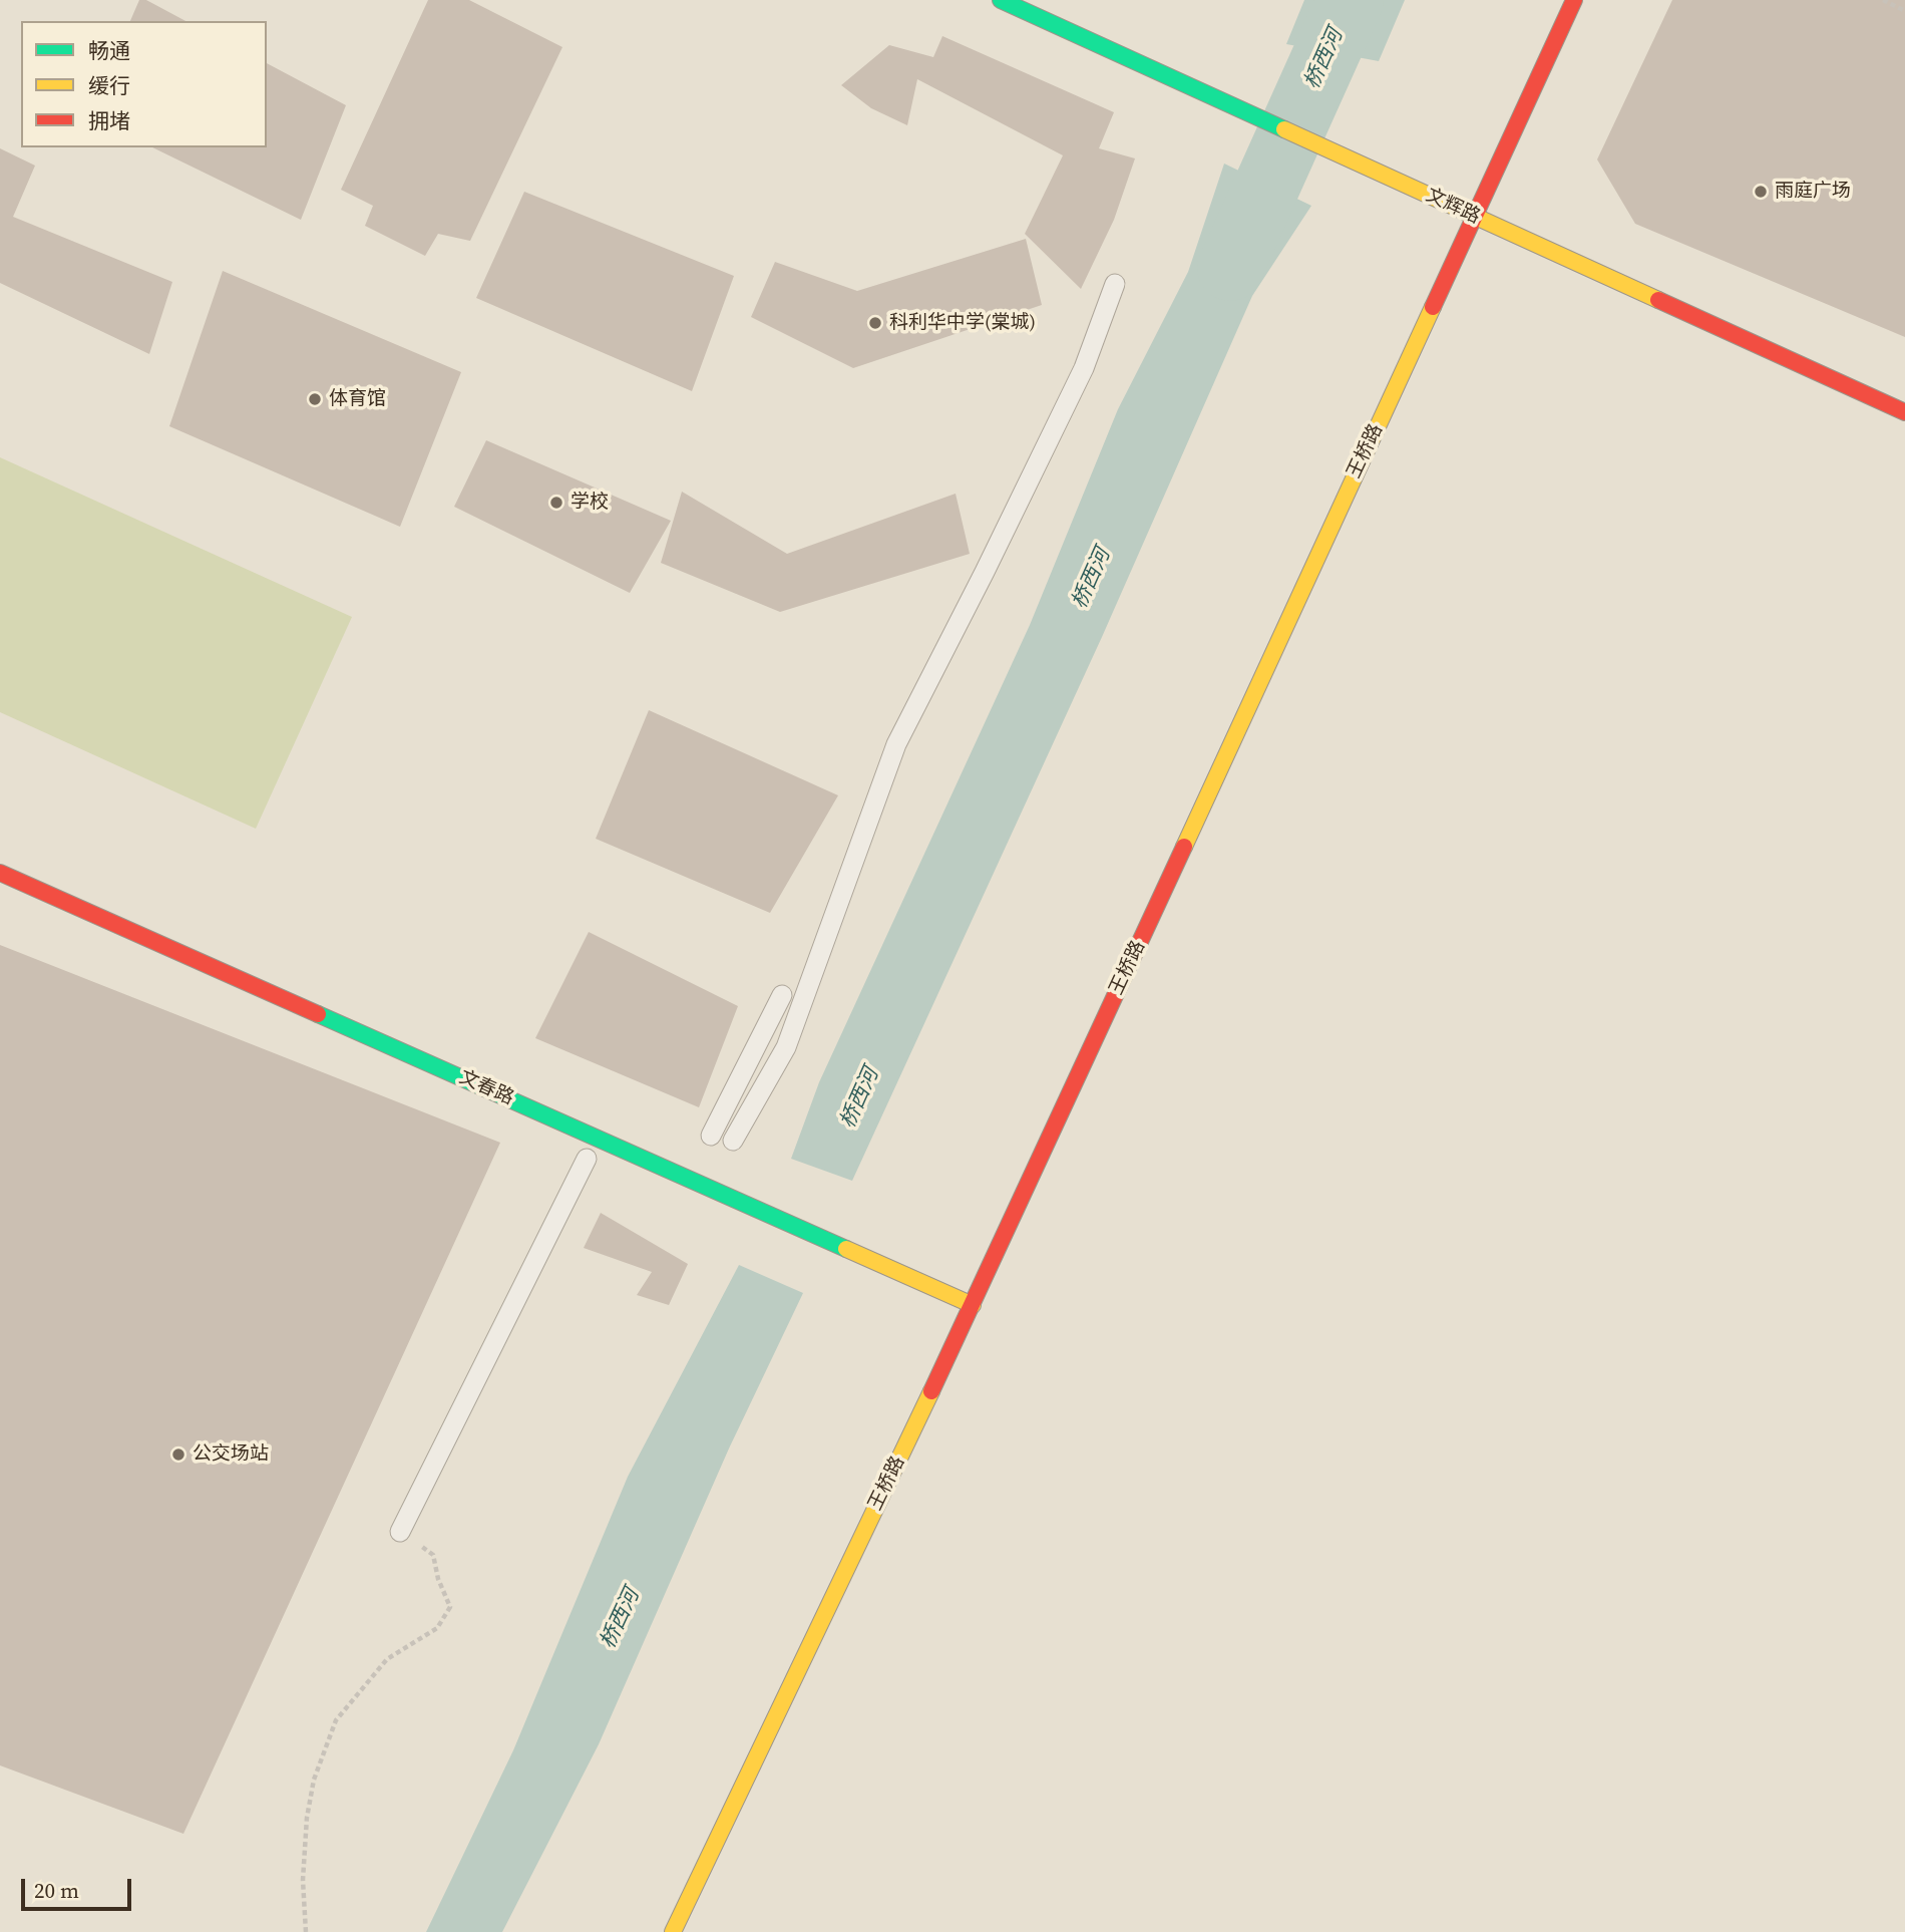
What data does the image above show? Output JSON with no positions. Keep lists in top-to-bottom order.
{
  "streets": {
    "street": ["文辉路", "王桥路", "文春路"]
  },
  "crossings": [
    ["文辉路", "王桥路"],
    ["王桥路", "文春路"]
  ],
  "water": ["桥西河"],
  "places": [
    "雨庭广场",
    "科利华中学(棠城)",
    "体育馆",
    "学校",
    "公交场站"
  ],
  "legend": ["畅通", "缓行", "拥堵"],
  "scale_bar": "20 m"
}
